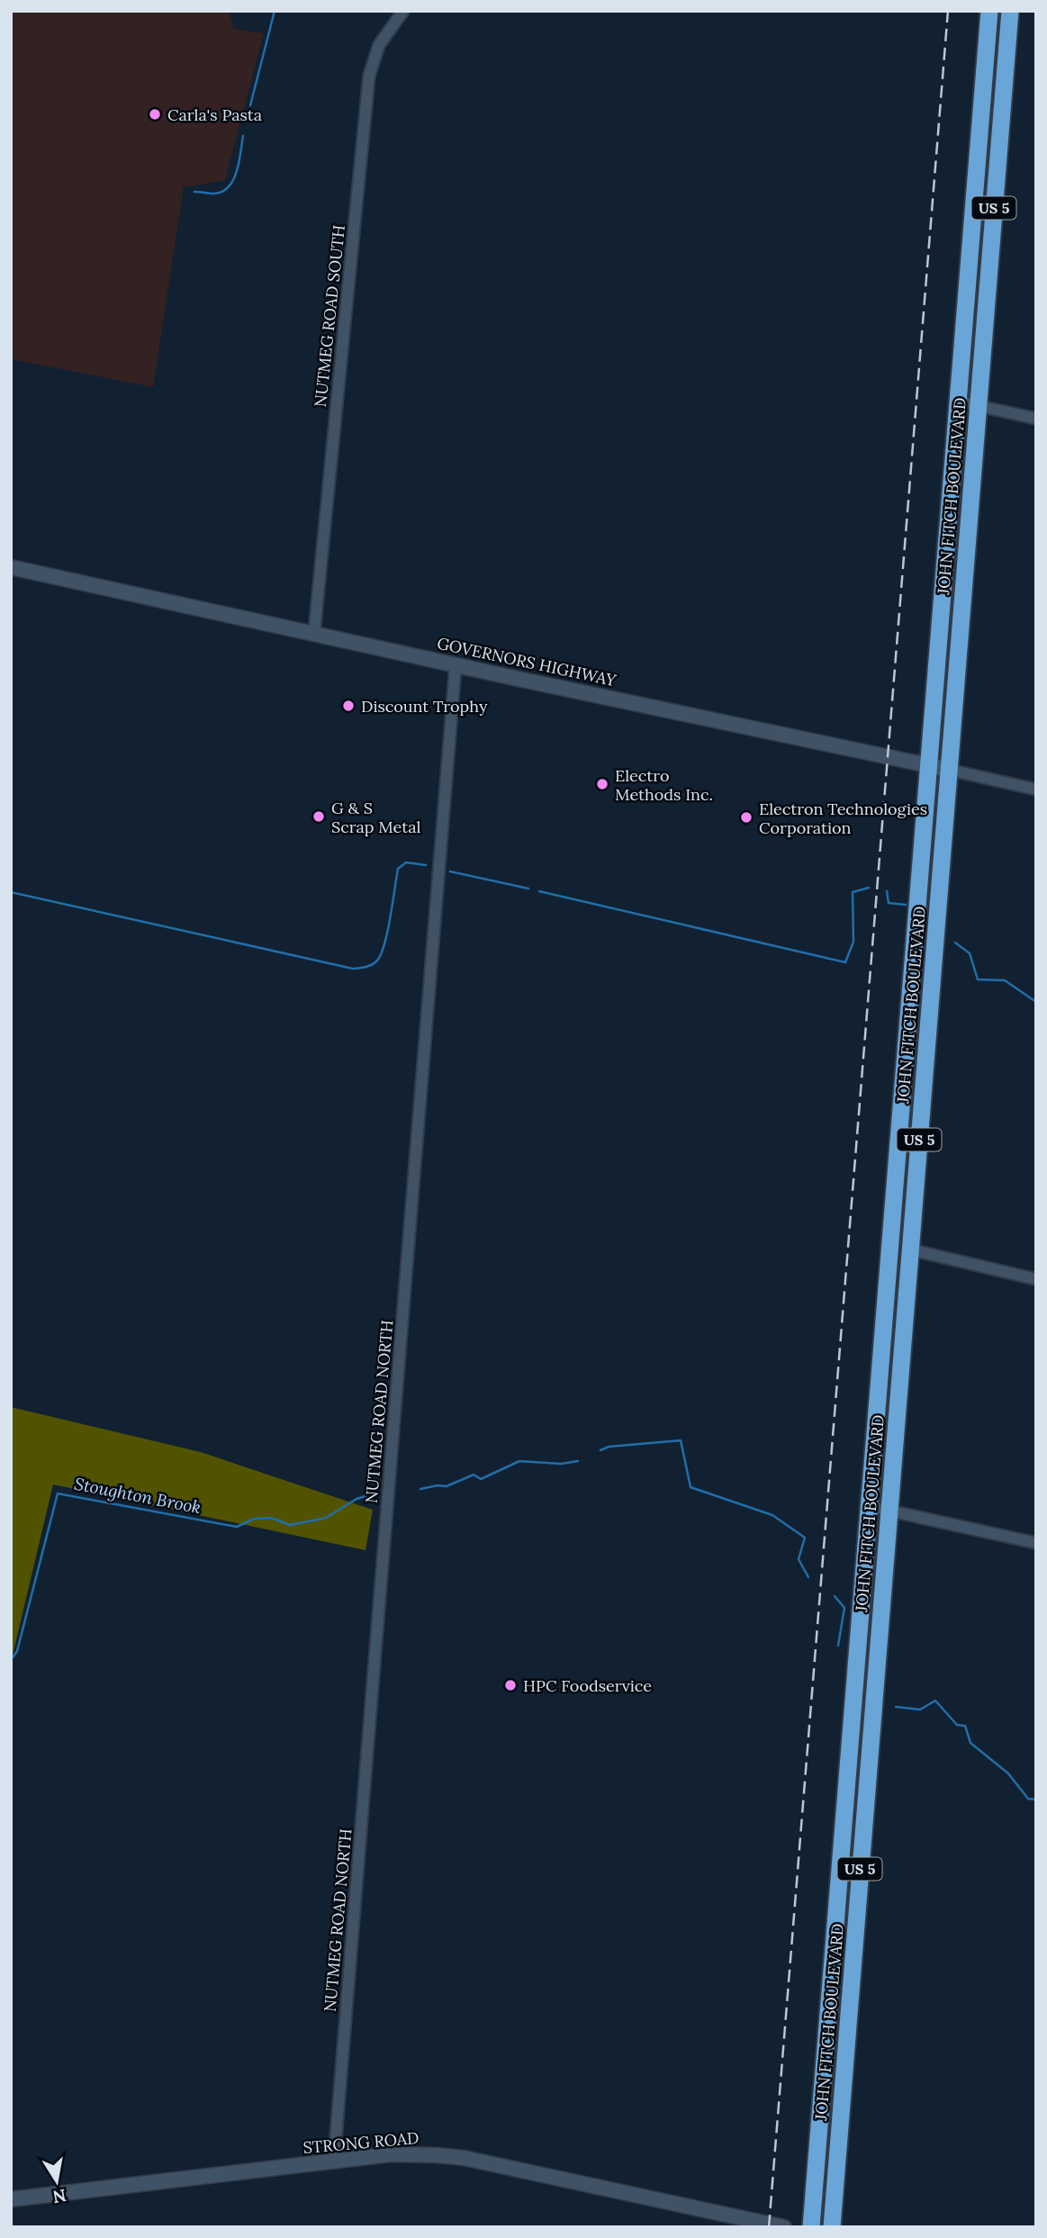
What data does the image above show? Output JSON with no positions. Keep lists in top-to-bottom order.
{
  "streets": {
    "highway": ["US 5", "JOHN FITCH BOULEVARD"],
    "street": [
      "NUTMEG ROAD SOUTH",
      "GOVERNORS HIGHWAY",
      "NUTMEG ROAD NORTH",
      "STRONG ROAD"
    ]
  },
  "crossings": [
    ["NUTMEG ROAD SOUTH", "GOVERNORS HIGHWAY"],
    ["JOHN FITCH BOULEVARD", "GOVERNORS HIGHWAY"],
    ["GOVERNORS HIGHWAY", "NUTMEG ROAD NORTH"],
    ["NUTMEG ROAD NORTH", "STRONG ROAD"]
  ],
  "water": ["Stoughton Brook"],
  "places": [
    "Carla's Pasta",
    "Discount Trophy",
    "Electro Methods Inc.",
    "G & S Scrap Metal",
    "Electron Technologies Corporation",
    "HPC Foodservice"
  ],
  "north": "bottom"
}
